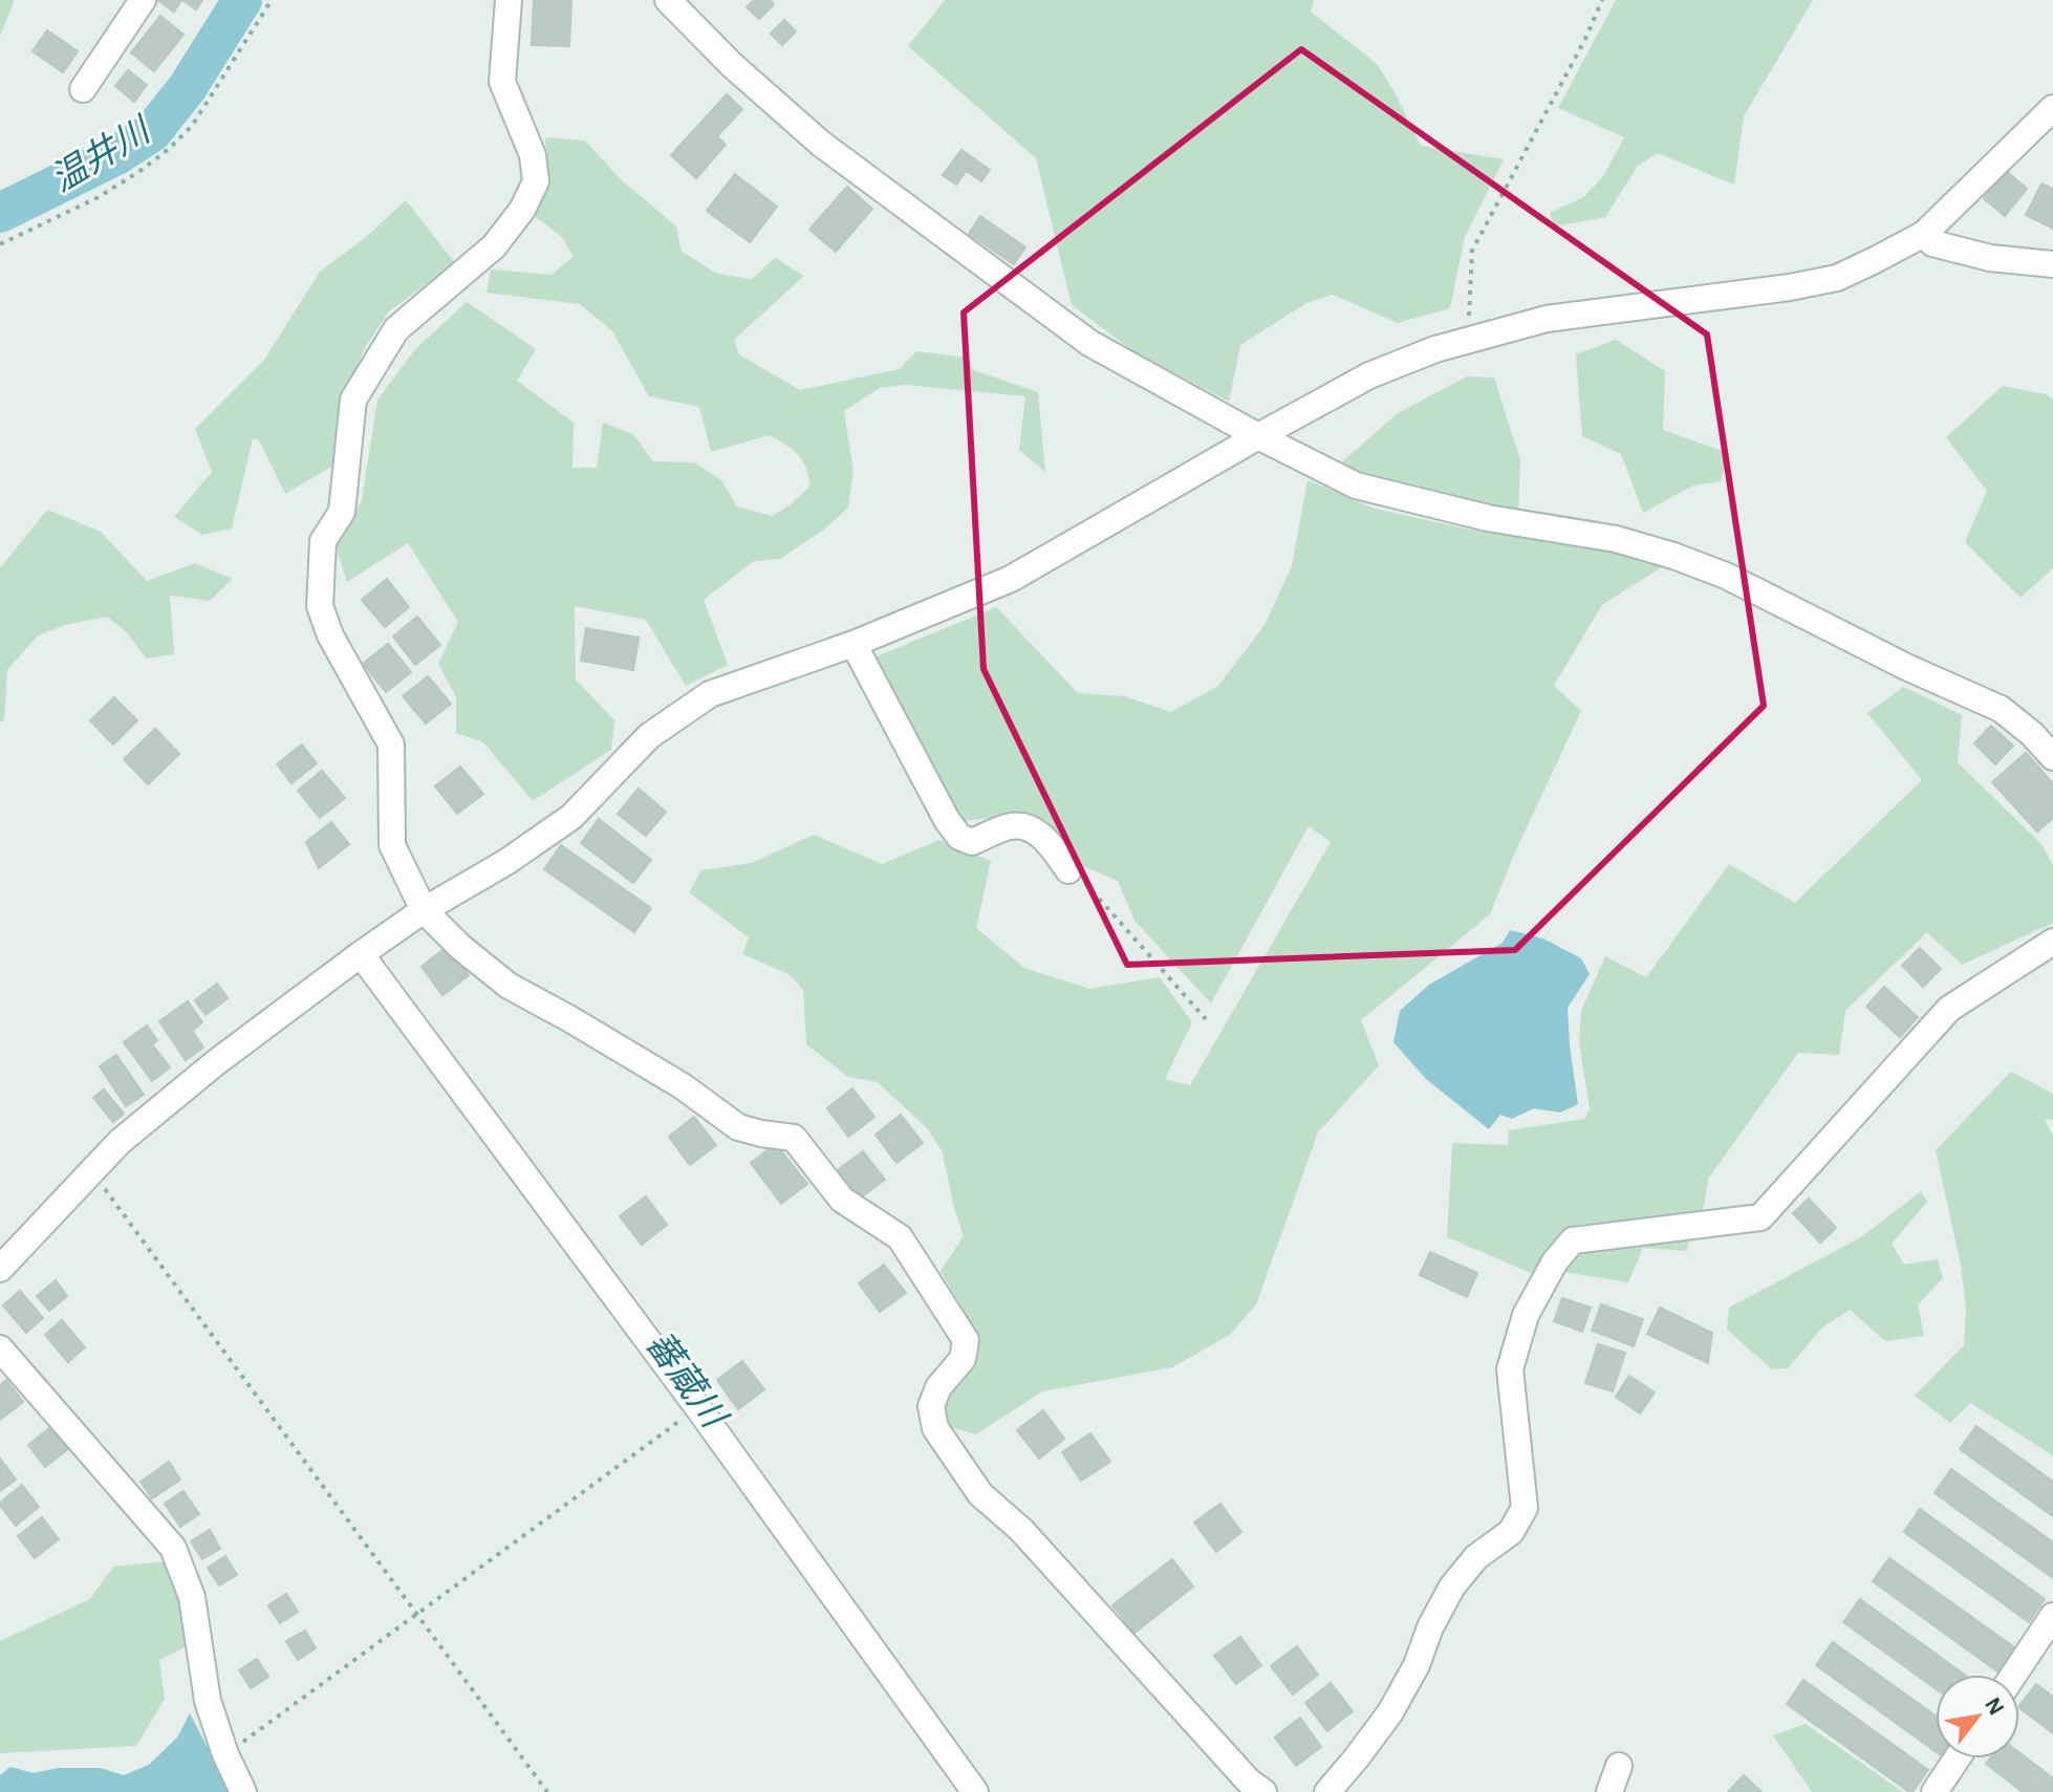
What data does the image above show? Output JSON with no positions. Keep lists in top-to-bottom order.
{
  "water": ["温井川", "蕃蔵川"],
  "north": "top right"
}
